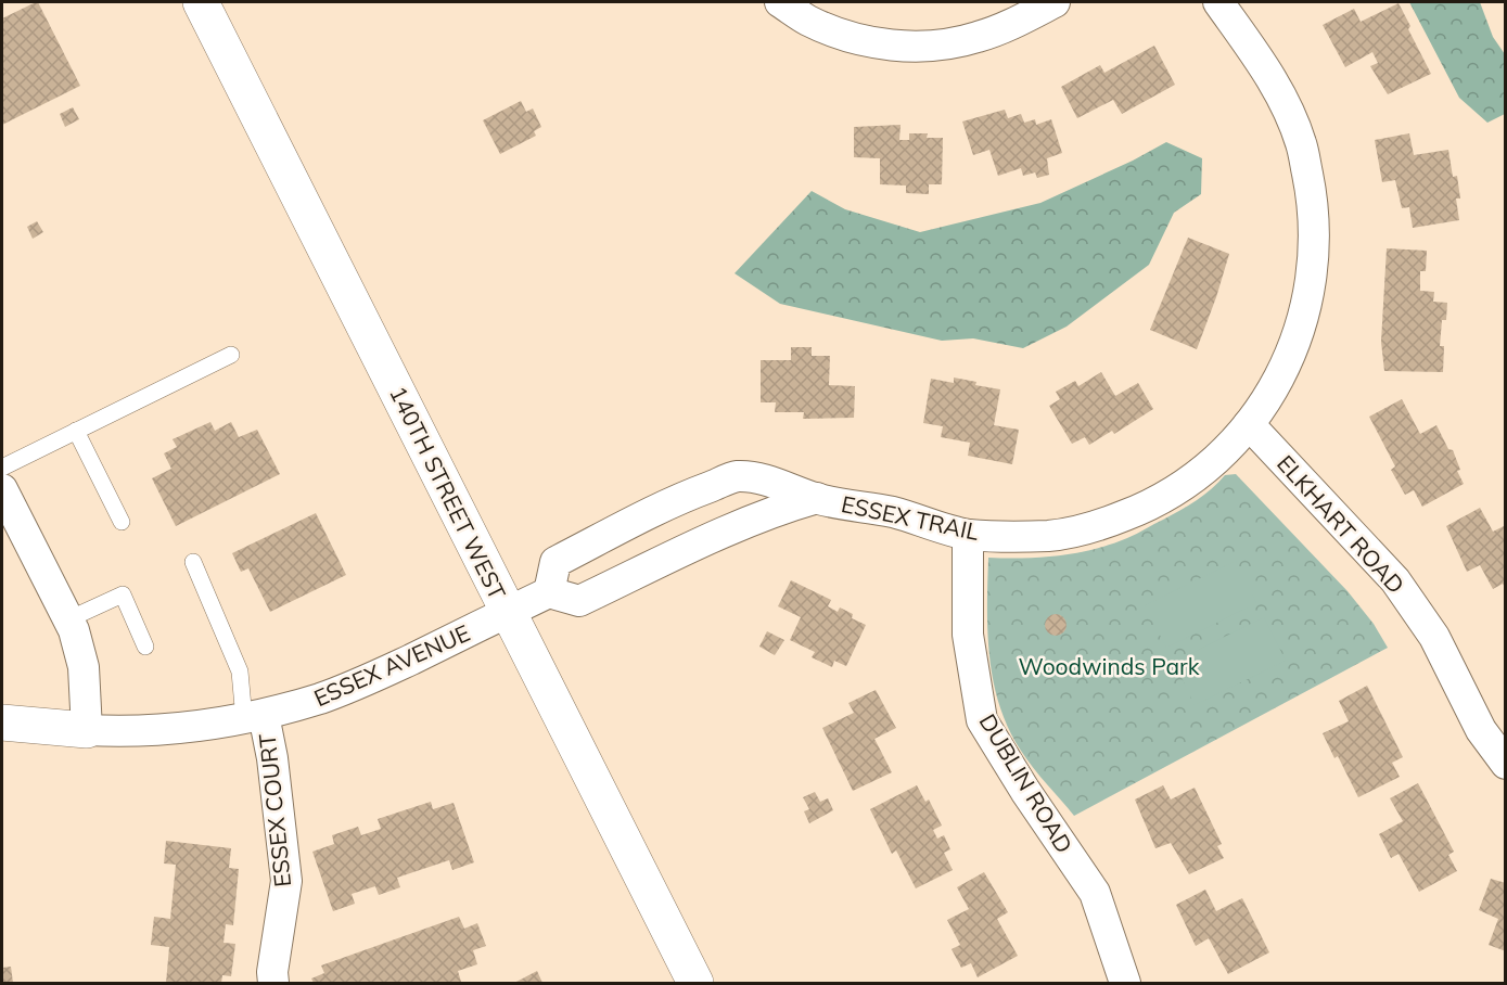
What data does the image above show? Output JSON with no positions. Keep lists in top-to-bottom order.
{
  "streets": {
    "street": [
      "140TH STREET WEST",
      "ESSEX TRAIL",
      "ELKHART ROAD",
      "ESSEX AVENUE",
      "DUBLIN ROAD",
      "ESSEX COURT"
    ]
  },
  "crossings": [
    ["140TH STREET WEST", "ESSEX AVENUE"],
    ["ESSEX TRAIL", "ELKHART ROAD"],
    ["ESSEX TRAIL", "DUBLIN ROAD"],
    ["ESSEX AVENUE", "ESSEX COURT"]
  ],
  "parks": ["Woodwinds Park"]
}
